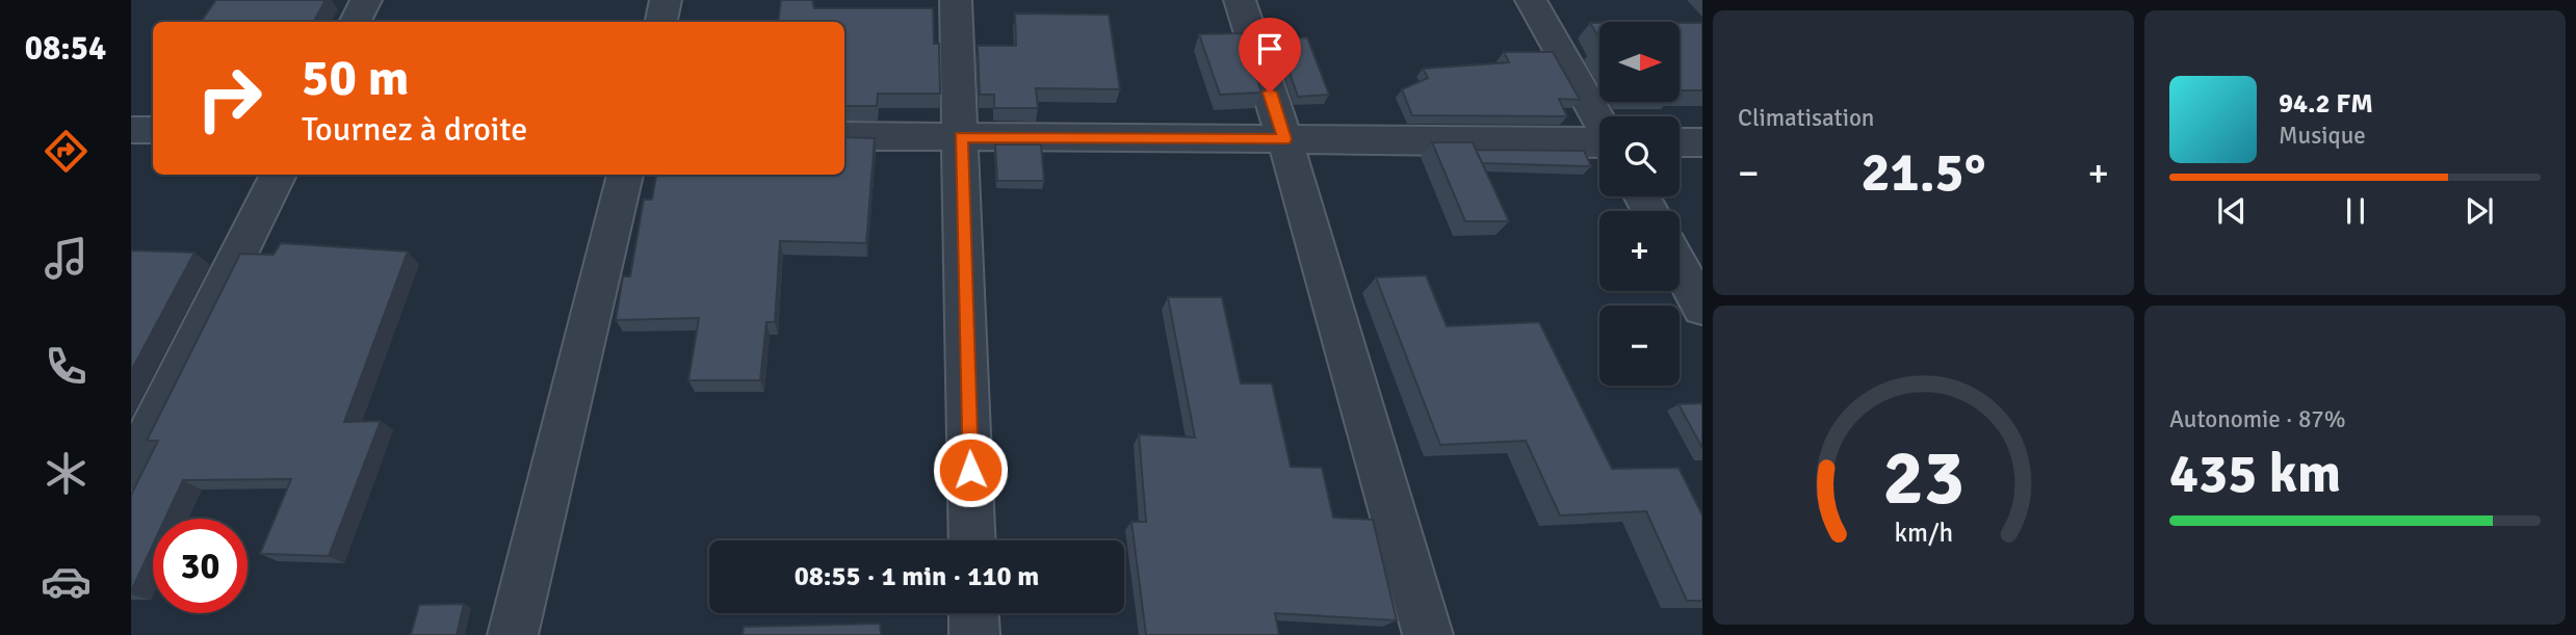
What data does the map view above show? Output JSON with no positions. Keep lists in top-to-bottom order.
{
  "north": "right",
  "page": {
    "tabs": "08:54",
    "tile": [
      "Climatisation",
      ["Autonomie · 87%", "435 km"]
    ],
    "map_buttons": ["+", "−"],
    "turn": ["50 m", "Tournez à droite"],
    "song": ["94.2 FM", "Musique"],
    "heat": ["−", "21.5°", "+"],
    "limit": "30",
    "trip": "08:55 · 1 min · 110 m",
    "gauge": ["23", "km/h"]
  }
}
